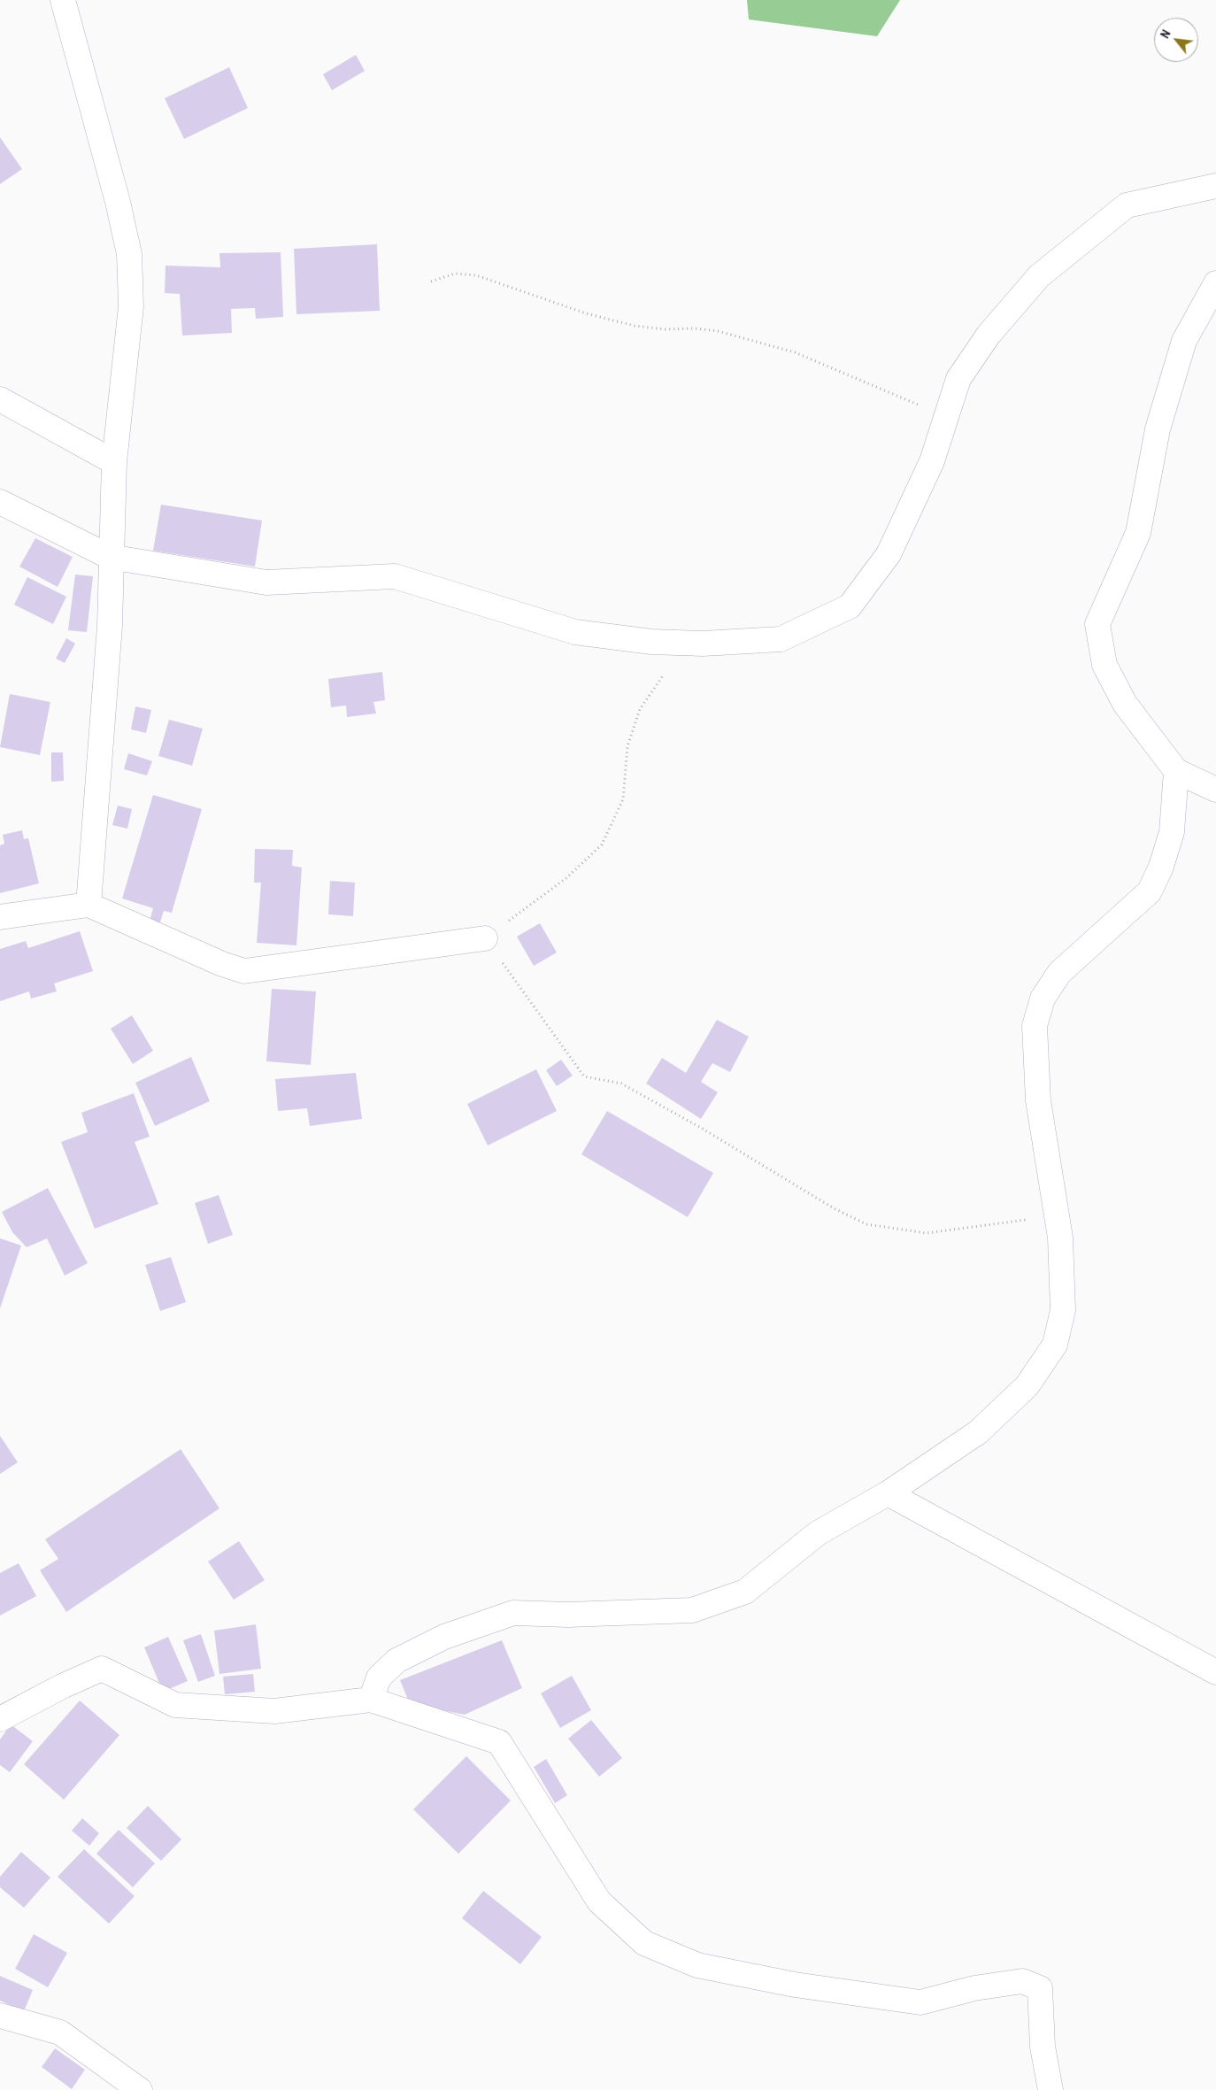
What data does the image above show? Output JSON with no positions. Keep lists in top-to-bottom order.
{
  "north": "top left"
}
